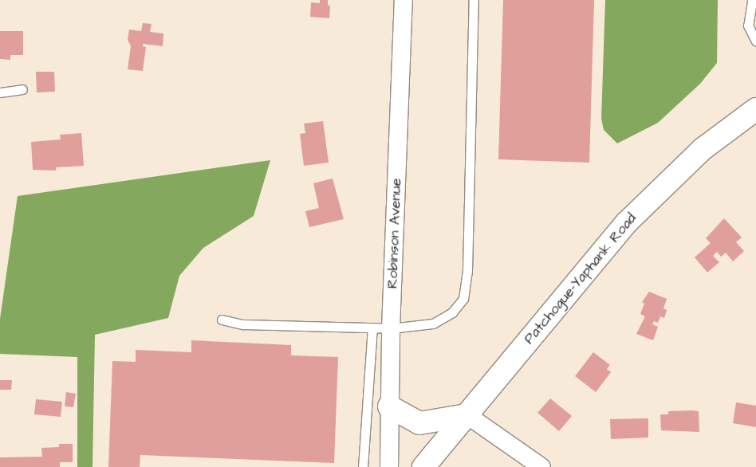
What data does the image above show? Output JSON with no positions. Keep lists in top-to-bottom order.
{
  "streets": {
    "main road": ["Patchogue-Yaphank Road"],
    "street": ["Robinson Avenue"]
  }
}
